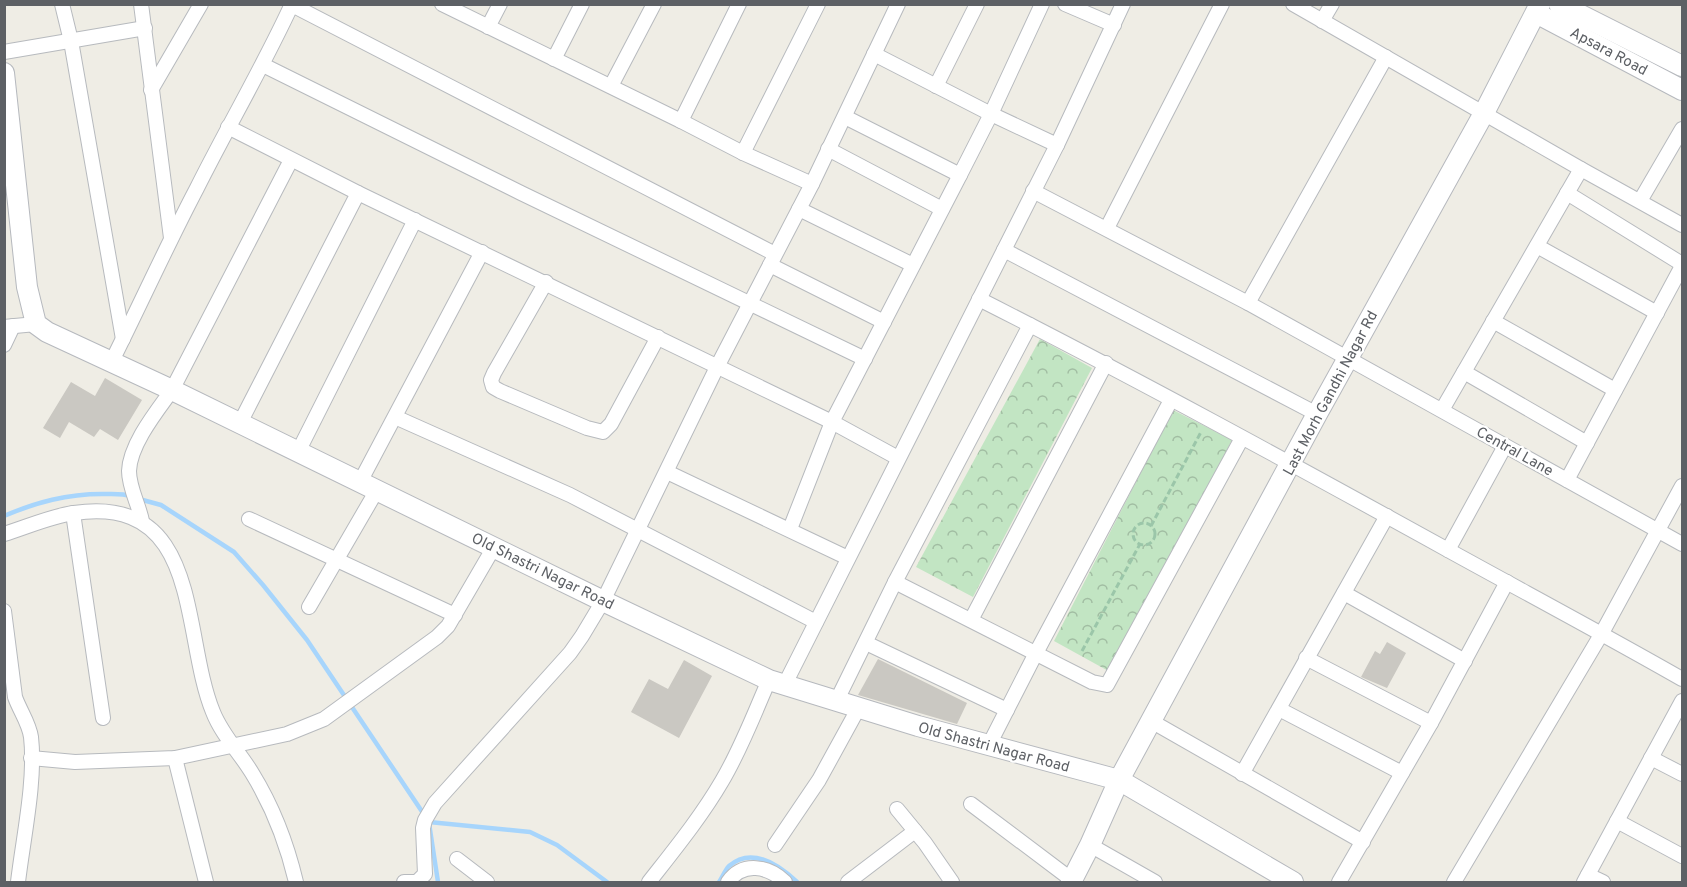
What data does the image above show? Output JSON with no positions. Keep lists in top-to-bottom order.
{
  "streets": {
    "street": [
      "Apsara Road",
      "Last Morh Gandhi Nagar Rd",
      "Central Lane",
      "Old Shastri Nagar Road"
    ]
  },
  "crossings": [
    ["Apsara Road", "Last Morh Gandhi Nagar Rd"],
    ["Last Morh Gandhi Nagar Rd", "Central Lane"],
    ["Last Morh Gandhi Nagar Rd", "Old Shastri Nagar Road"]
  ]
}
